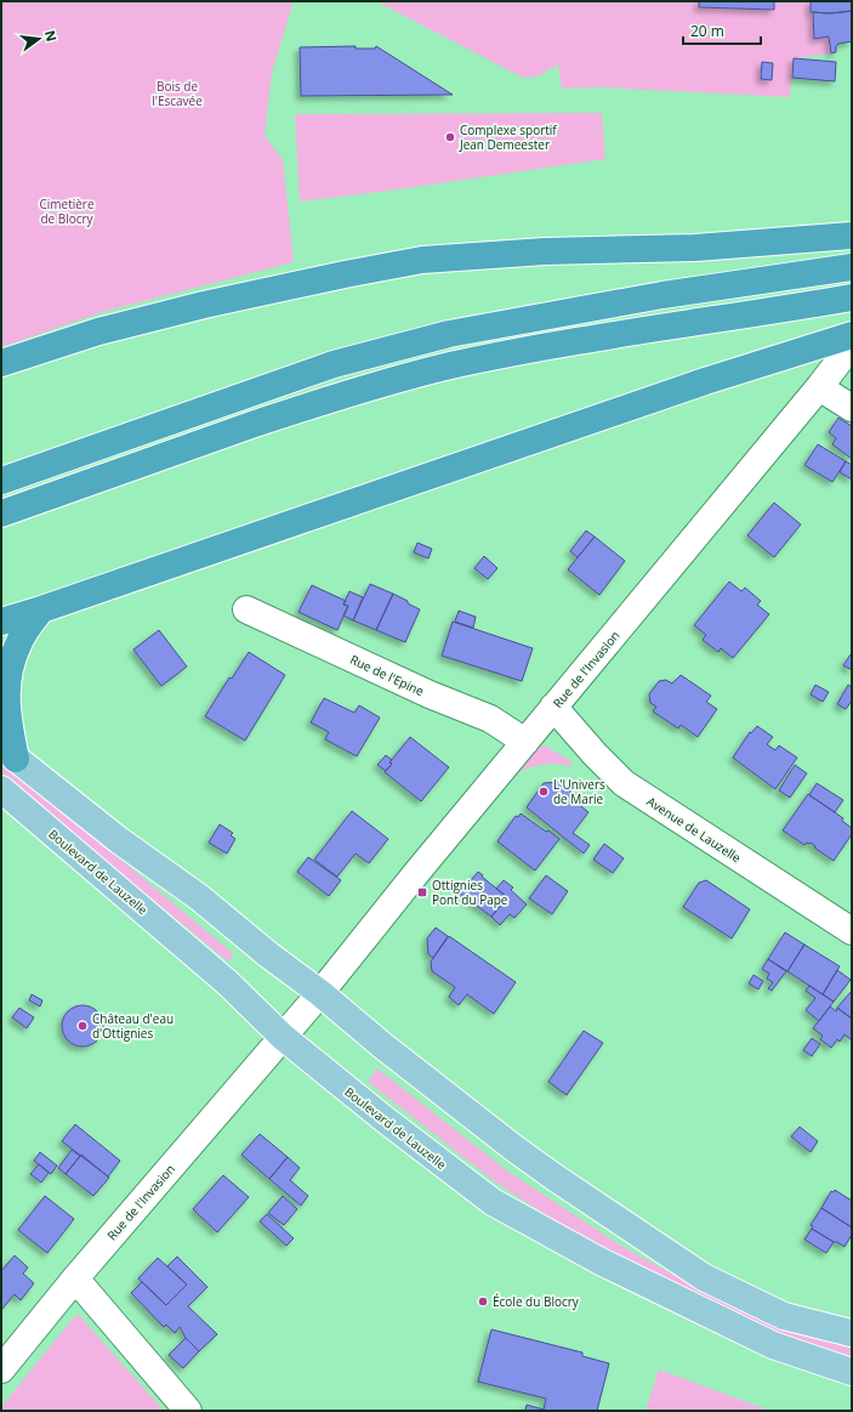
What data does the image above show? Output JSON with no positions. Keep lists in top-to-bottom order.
{
  "streets": {
    "main road": ["Boulevard de Lauzelle"],
    "street": ["Rue de l'Invasion", "Rue de l'Epine", "Avenue de Lauzelle"]
  },
  "crossings": [
    ["Rue de l'Invasion", "Rue de l'Epine"],
    ["Rue de l'Invasion", "Avenue de Lauzelle"],
    ["Rue de l'Invasion", "Boulevard de Lauzelle"]
  ],
  "parks": ["Bois de l'Escavée", "Cimetière de Blocry"],
  "places": {
    "other": [
      "Complexe sportif Jean Demeester",
      "L'Univers de Marie",
      "Château d'eau d'Ottignies",
      "École du Blocry"
    ],
    "transit": ["Ottignies Pont du Pape"]
  },
  "scale_bar": "20 m",
  "north": "right"
}
